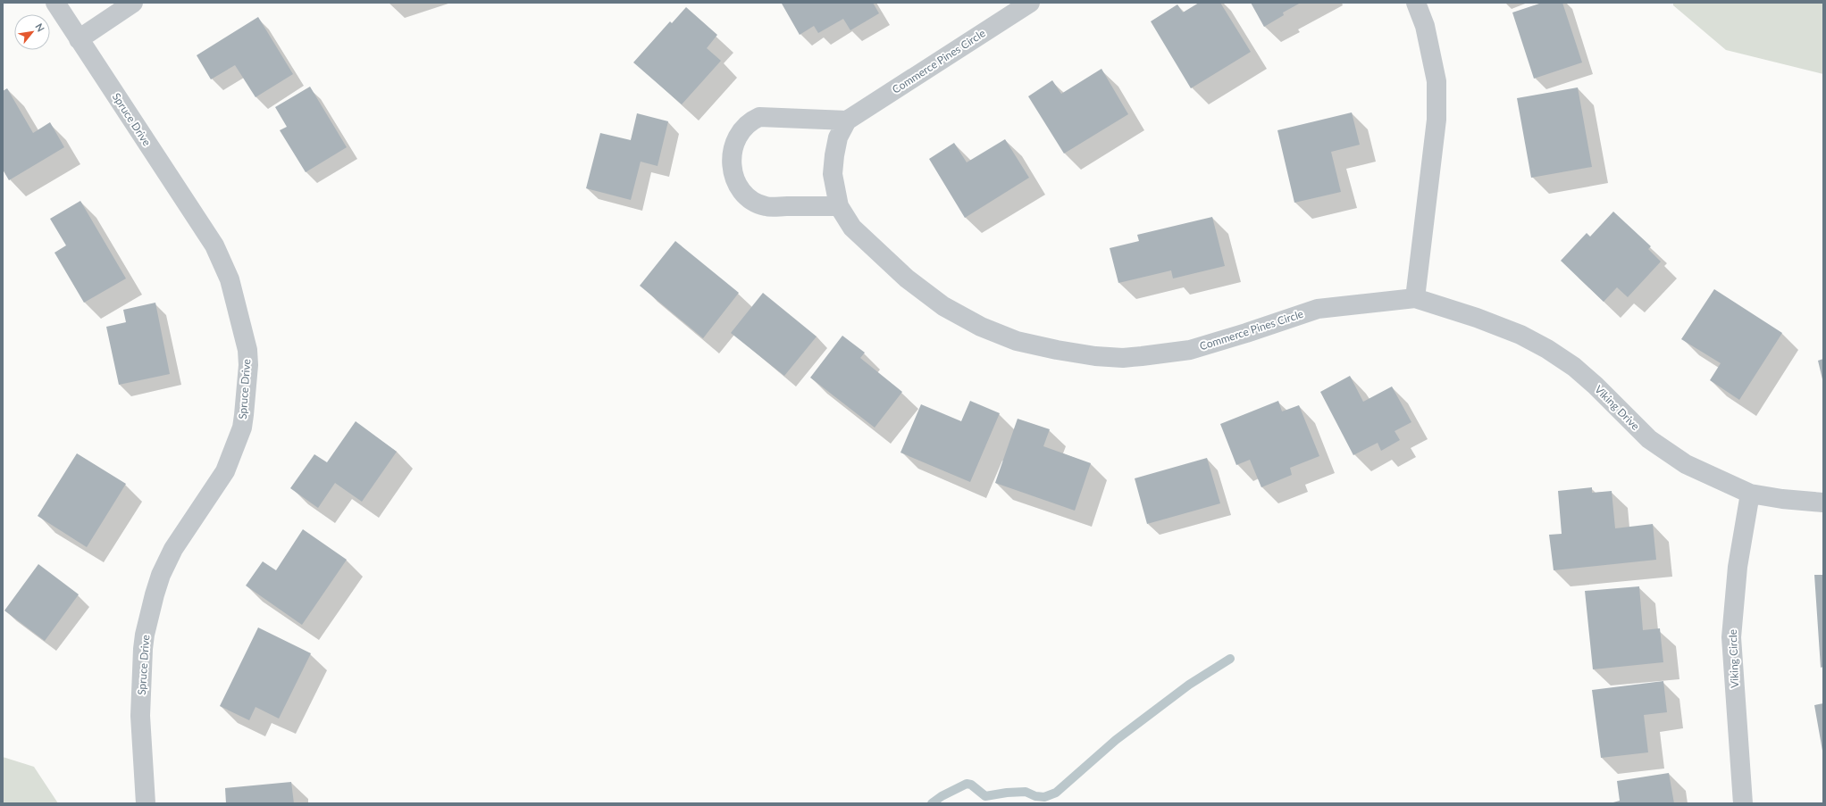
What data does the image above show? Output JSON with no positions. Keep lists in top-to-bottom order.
{
  "streets": {
    "street": [
      "Commerce Pines Circle",
      "Spruce Drive",
      "Viking Drive",
      "Viking Circle"
    ]
  },
  "crossings": [
    ["Commerce Pines Circle", "Viking Drive"],
    ["Viking Drive", "Viking Circle"]
  ],
  "north": "top right"
}
